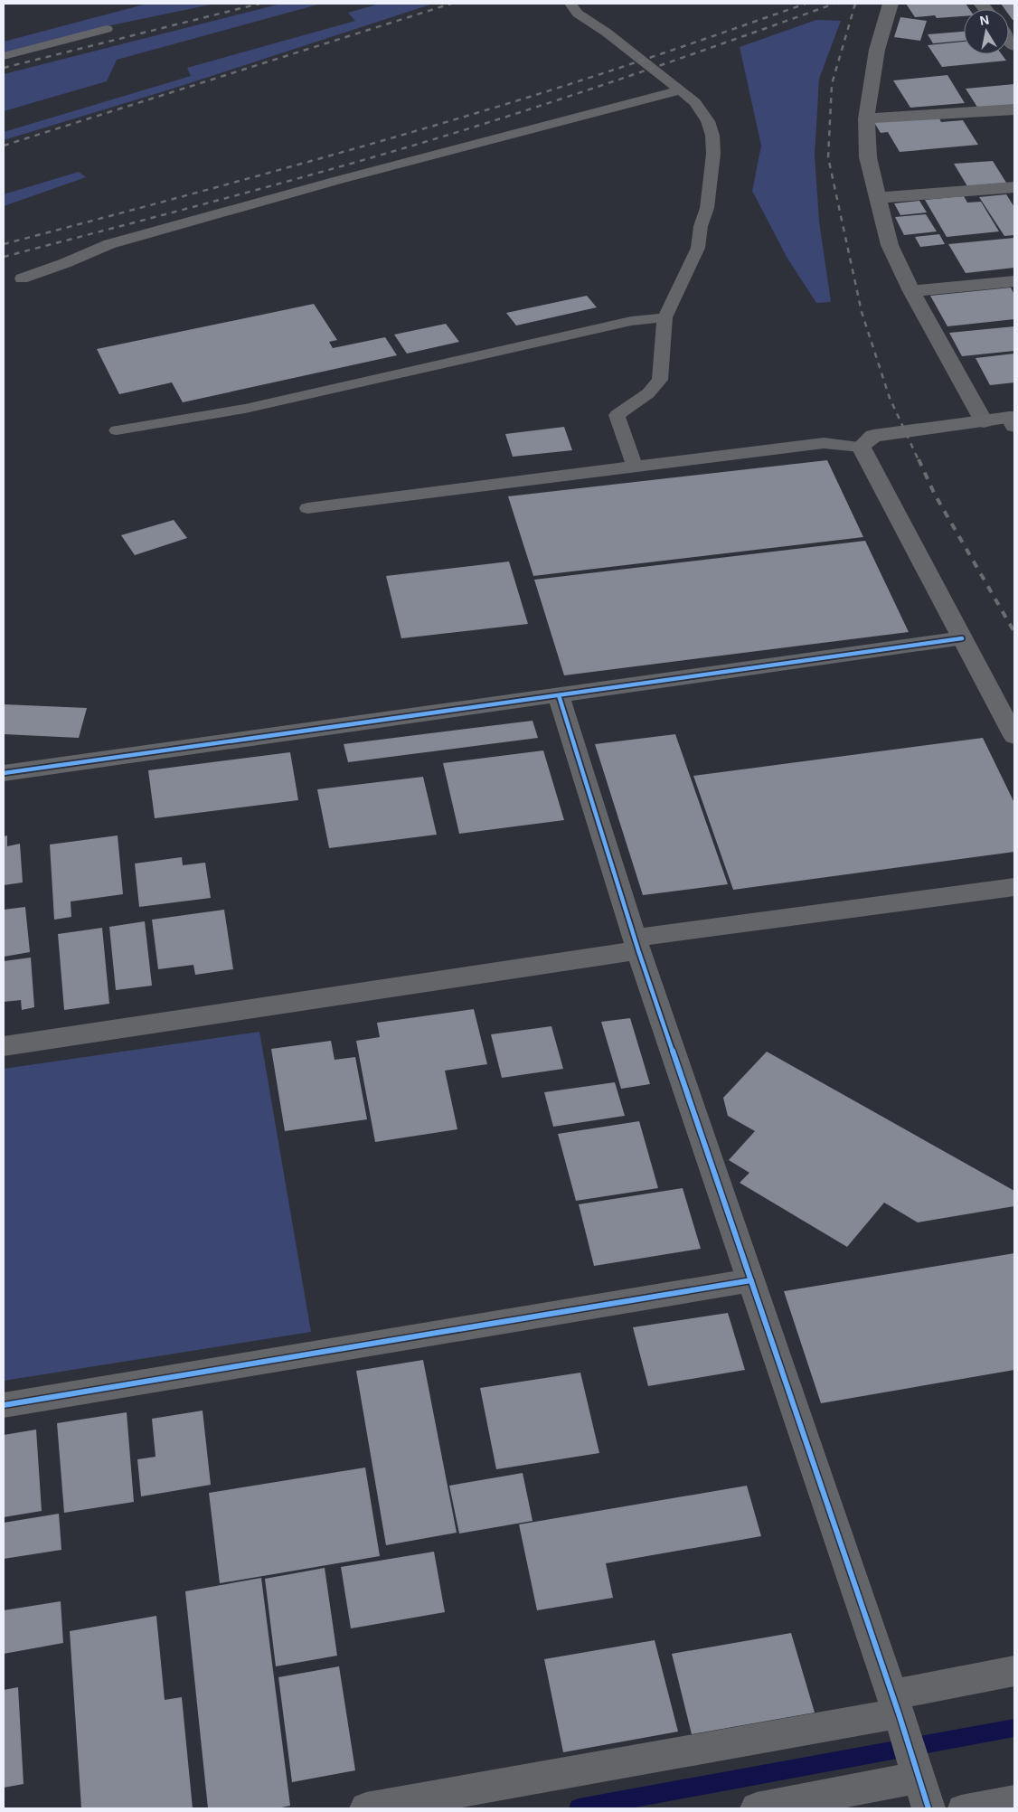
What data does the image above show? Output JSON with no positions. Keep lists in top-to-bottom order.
{
  "north": "top"
}
